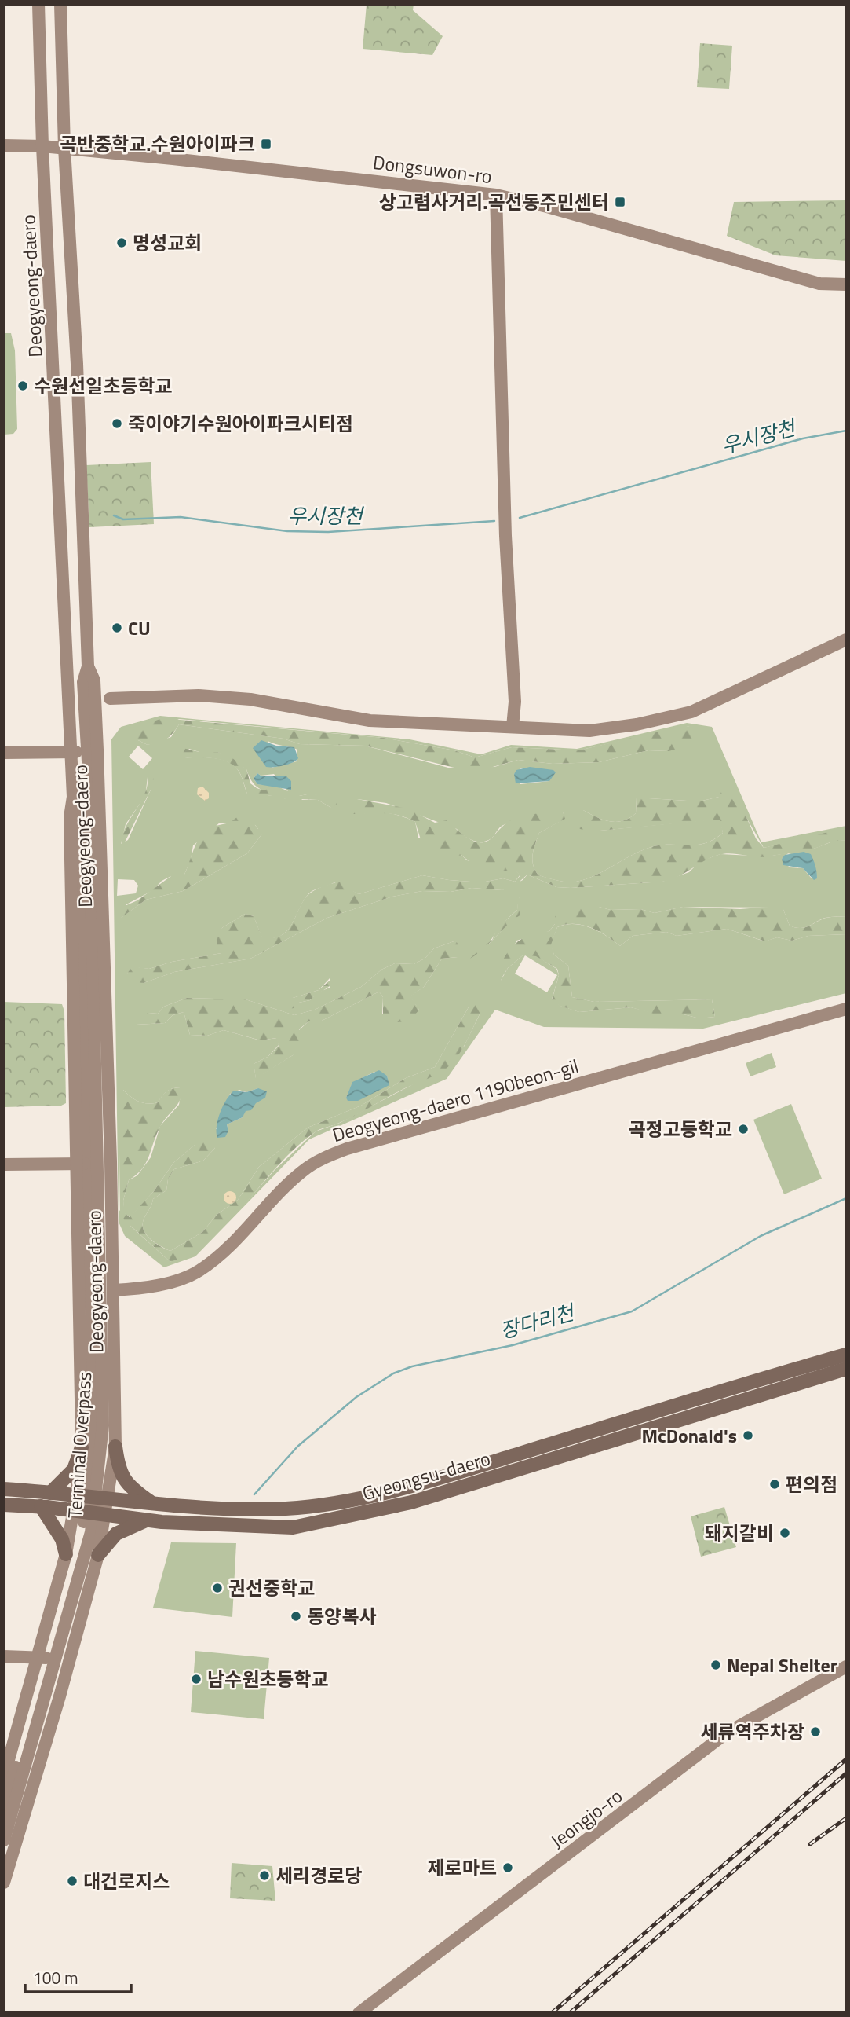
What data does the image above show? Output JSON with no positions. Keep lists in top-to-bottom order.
{
  "streets": {
    "main road": [
      "Dongsuwon-ro",
      "Deogyeong-daero",
      "Deogyeong-daero 1190beon-gil",
      "Terminal Overpass",
      "Gyeongsu-daero",
      "Jeongjo-ro"
    ]
  },
  "crossings": [
    ["Dongsuwon-ro", "Deogyeong-daero"],
    ["Deogyeong-daero", "Deogyeong-daero 1190beon-gil"],
    ["Deogyeong-daero", "Terminal Overpass"],
    ["Deogyeong-daero", "Gyeongsu-daero"]
  ],
  "water": ["우시장천", "장다리천"],
  "places": {
    "transit": ["곡반중학교.수원아이파크", "상고렴사거리.곡선동주민센터"],
    "other": [
      "명성교회",
      "수원선일초등학교",
      "죽이야기수원아이파크시티점",
      "CU",
      "곡정고등학교",
      "McDonald's",
      "편의점",
      "돼지갈비",
      "권선중학교",
      "동양복사",
      "Nepal Shelter",
      "남수원초등학교",
      "세류역주차장",
      "제로마트",
      "세리경로당",
      "대건로지스"
    ]
  },
  "scale_bar": "100 m"
}
